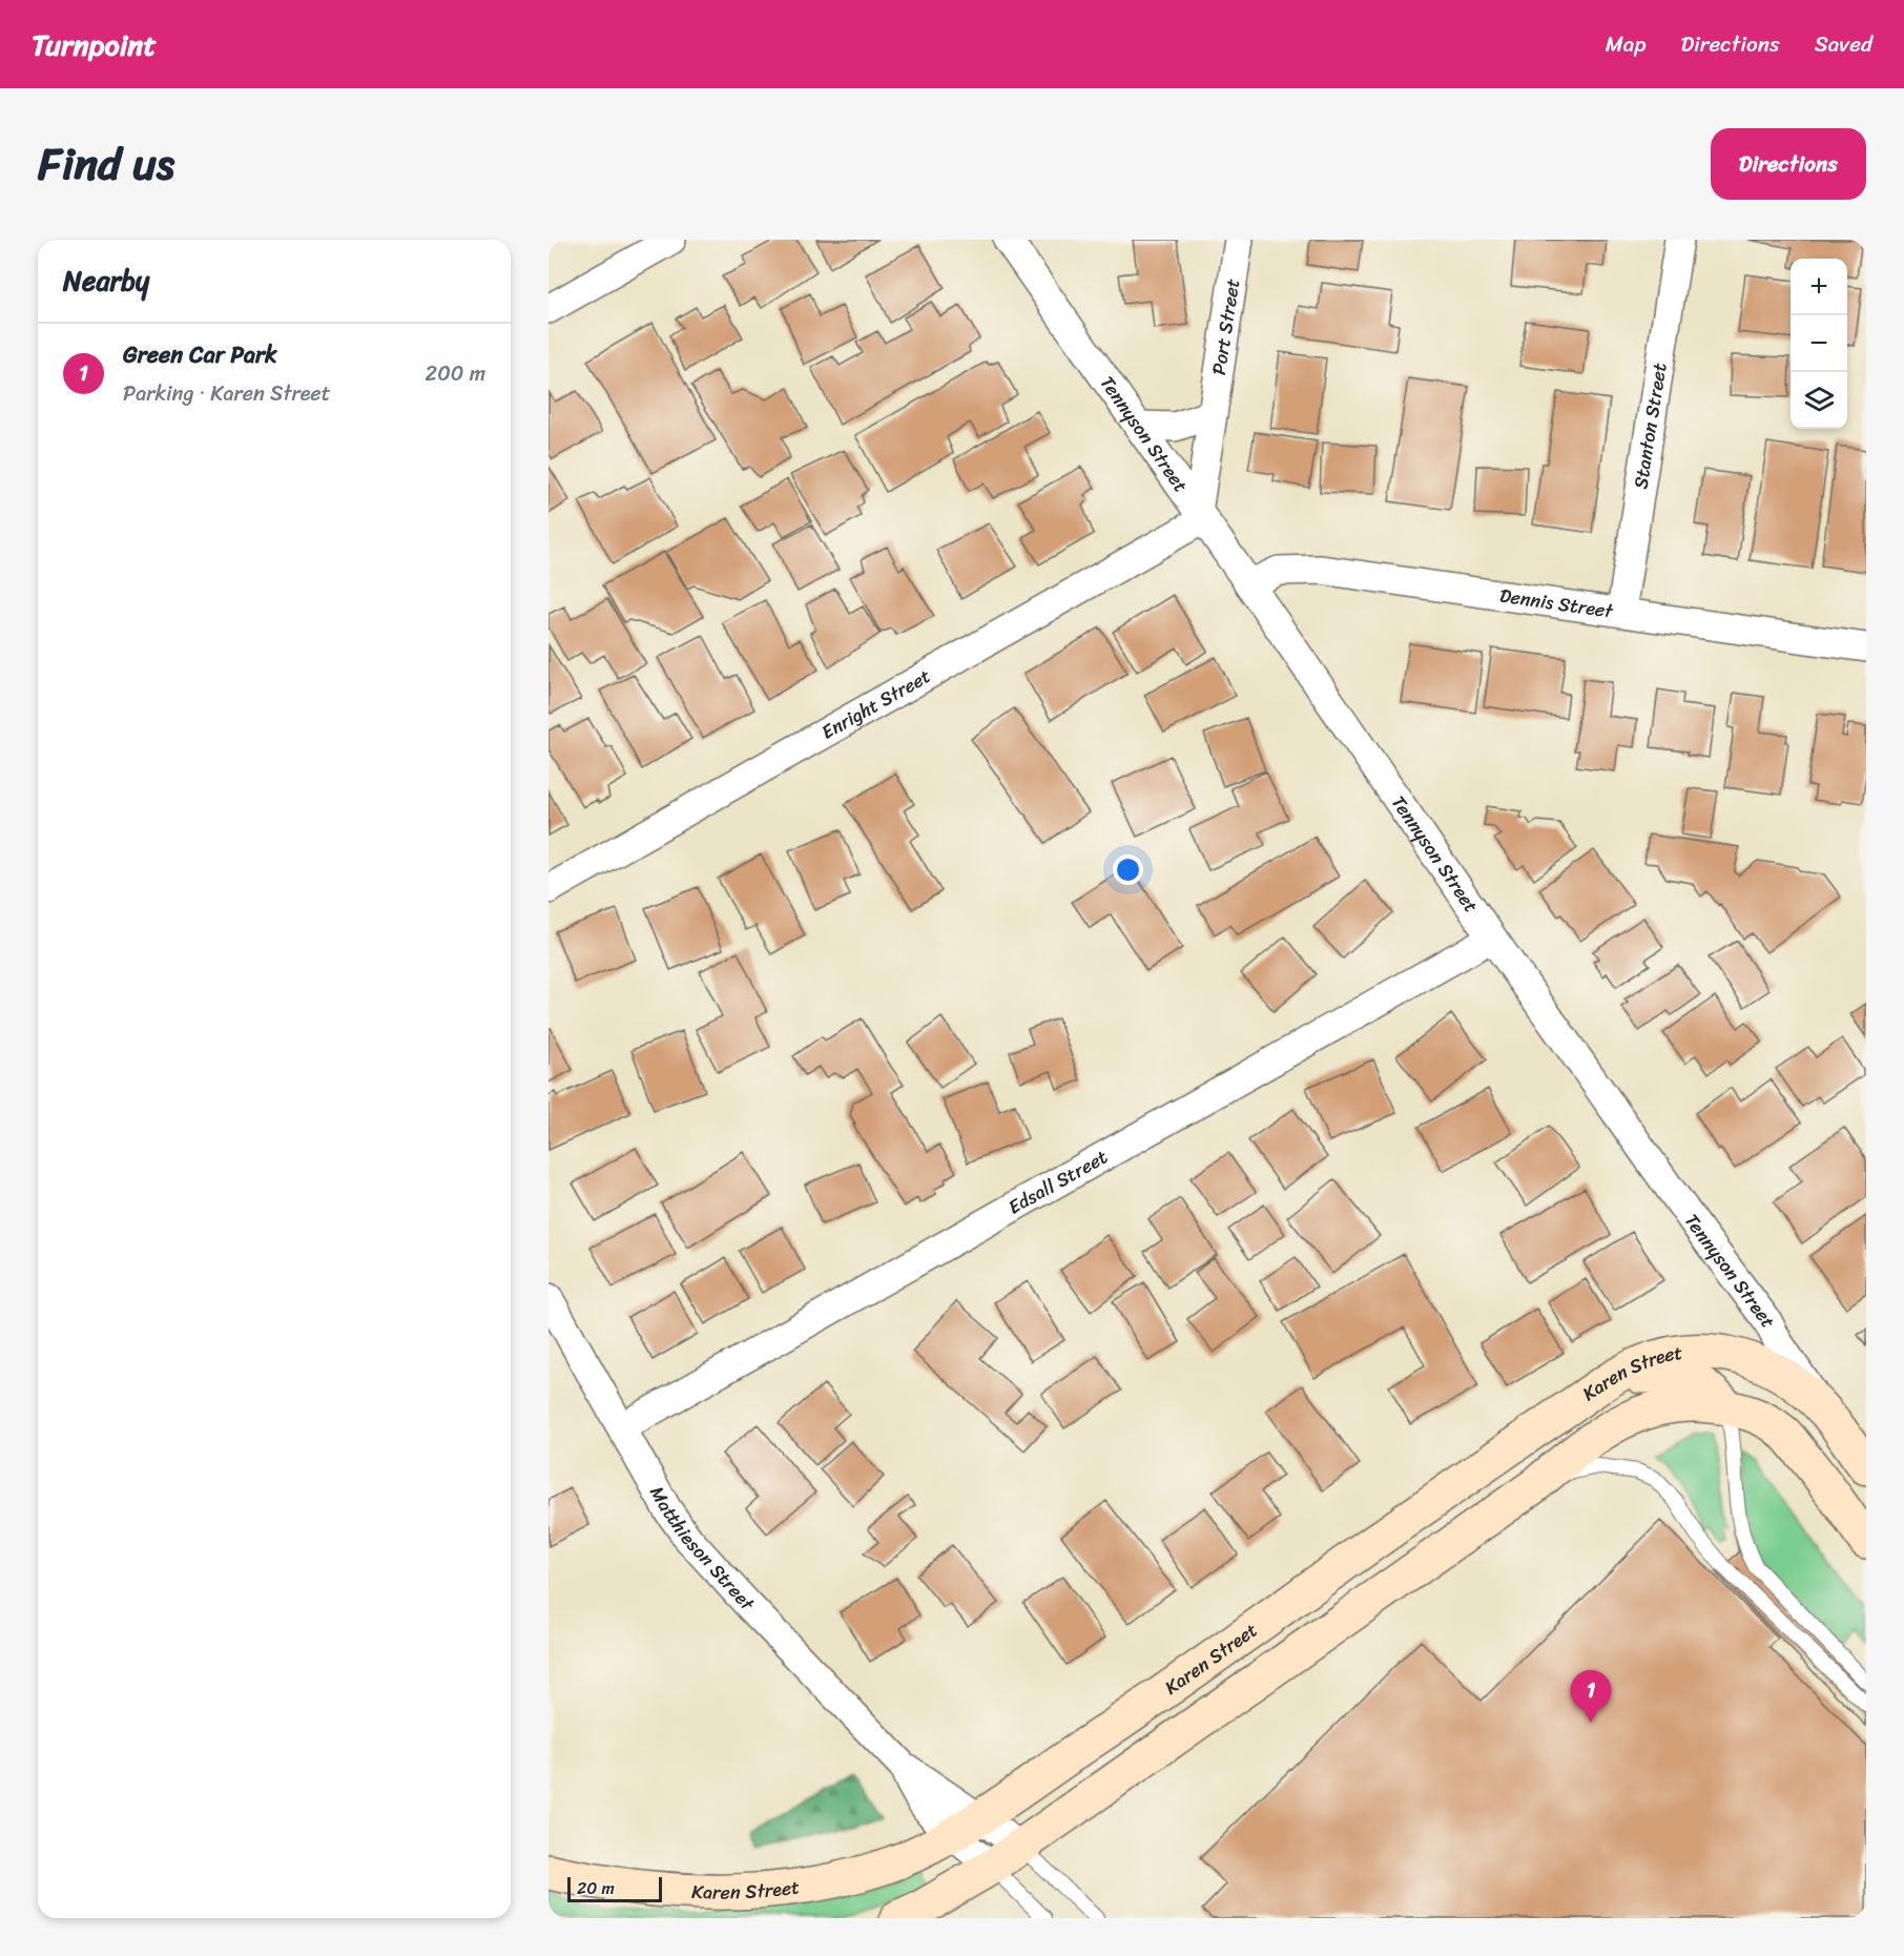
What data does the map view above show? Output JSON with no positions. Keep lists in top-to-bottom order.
{
  "streets": {
    "street": [
      "Port Street",
      "Stanton Street",
      "Tennyson Street",
      "Dennis Street",
      "Enright Street",
      "Edsall Street",
      "Karen Street",
      "Matthieson Street"
    ]
  },
  "crossings": [
    ["Port Street", "Tennyson Street"],
    ["Port Street", "Enright Street"],
    ["Stanton Street", "Dennis Street"],
    ["Tennyson Street", "Dennis Street"],
    ["Tennyson Street", "Enright Street"],
    ["Tennyson Street", "Edsall Street"],
    ["Tennyson Street", "Karen Street"],
    ["Edsall Street", "Matthieson Street"],
    ["Karen Street", "Matthieson Street"]
  ],
  "scale_bar": "20 m",
  "page": {
    "header": "Turnpoint",
    "nav": ["Map", "Directions", "Saved"],
    "title": "Find us",
    "buttons": "Directions",
    "heading": "Nearby",
    "map_buttons": ["+", "−"],
    "list": [
      {
        "mark": "1",
        "name": "Green Car Park",
        "note": "Parking · Karen Street",
        "value": "200 m"
      }
    ],
    "pins": "1",
    "scale": "20 m"
  }
}
